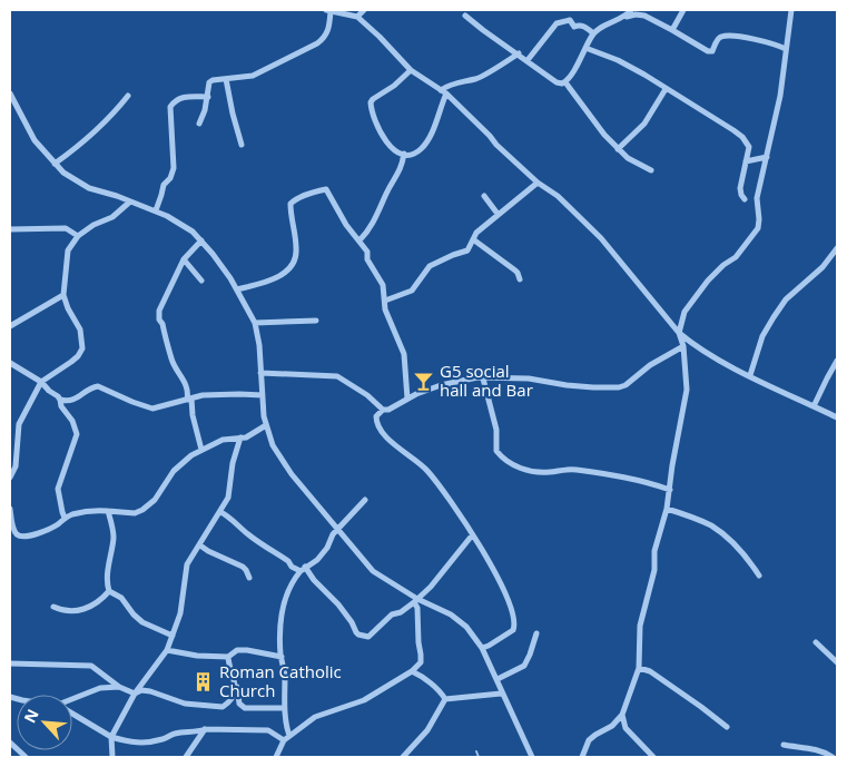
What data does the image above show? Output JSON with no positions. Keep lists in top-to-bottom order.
{
  "places": {
    "bar": ["G5 social hall and Bar"],
    "building": ["Roman Catholic Church"]
  },
  "north": "top left"
}
